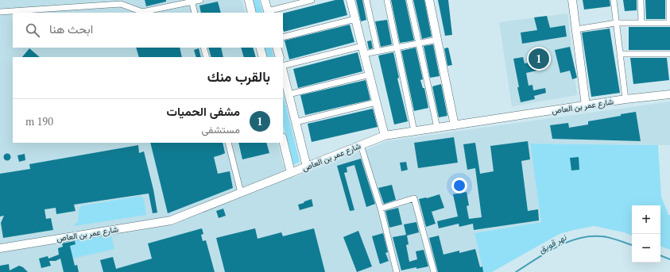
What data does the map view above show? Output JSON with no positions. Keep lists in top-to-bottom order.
{
  "streets": {
    "street": ["شارع عمر بن العاص"]
  },
  "water": ["نهر قويق"],
  "page": {
    "search": "ابحث هنا",
    "pins": "1",
    "heading": "بالقرب منك",
    "list": [
      {
        "mark": "1",
        "name": "مشفى الحميات",
        "note": "مستشفى",
        "value": "190 m"
      }
    ],
    "map_buttons": ["+", "−"]
  }
}
